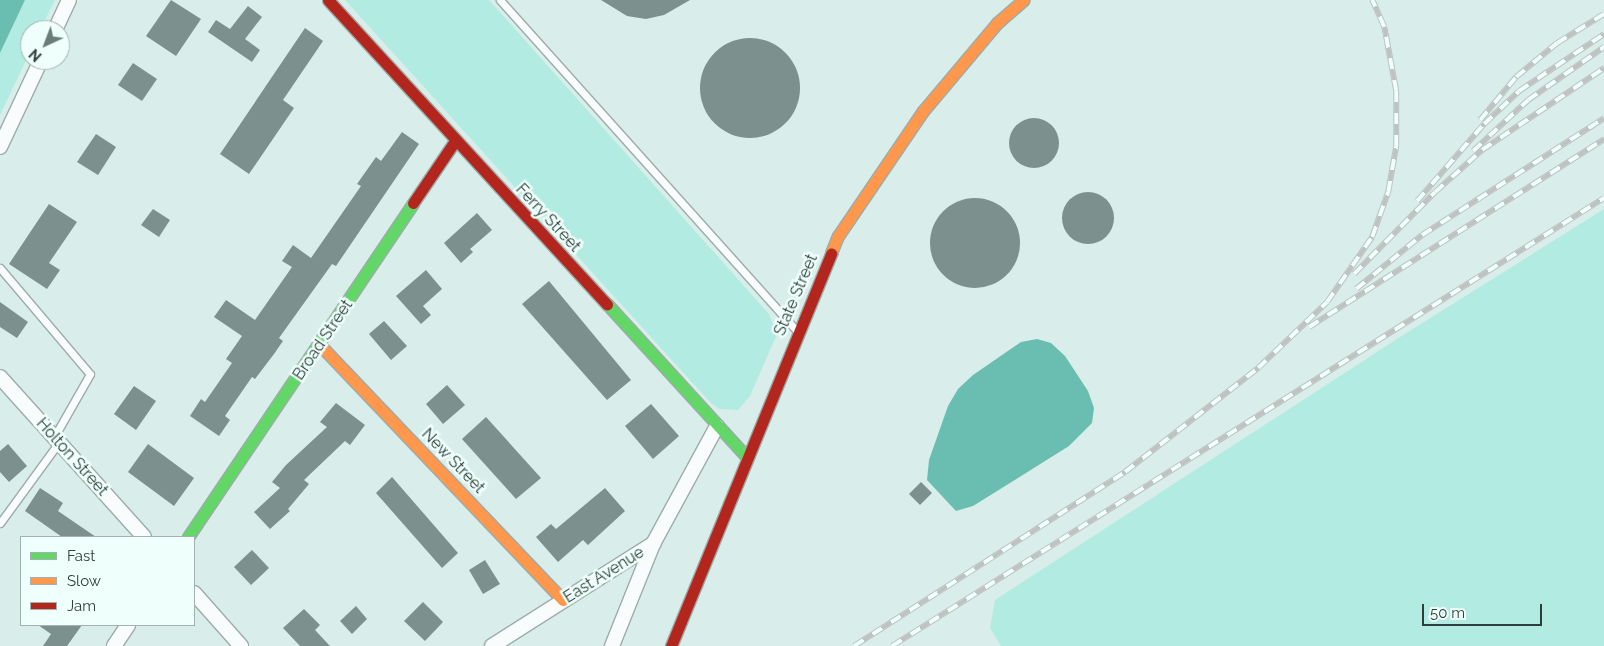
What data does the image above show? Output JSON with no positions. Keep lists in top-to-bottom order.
{
  "streets": {
    "street": [
      "Ferry Street",
      "State Street",
      "Broad Street",
      "Holton Street",
      "New Street",
      "East Avenue"
    ]
  },
  "crossings": [
    ["Ferry Street", "State Street"],
    ["Ferry Street", "Broad Street"],
    ["Ferry Street", "East Avenue"],
    ["Broad Street", "New Street"],
    ["New Street", "East Avenue"]
  ],
  "legend": ["Fast", "Slow", "Jam"],
  "scale_bar": "50 m",
  "north": "bottom left"
}
